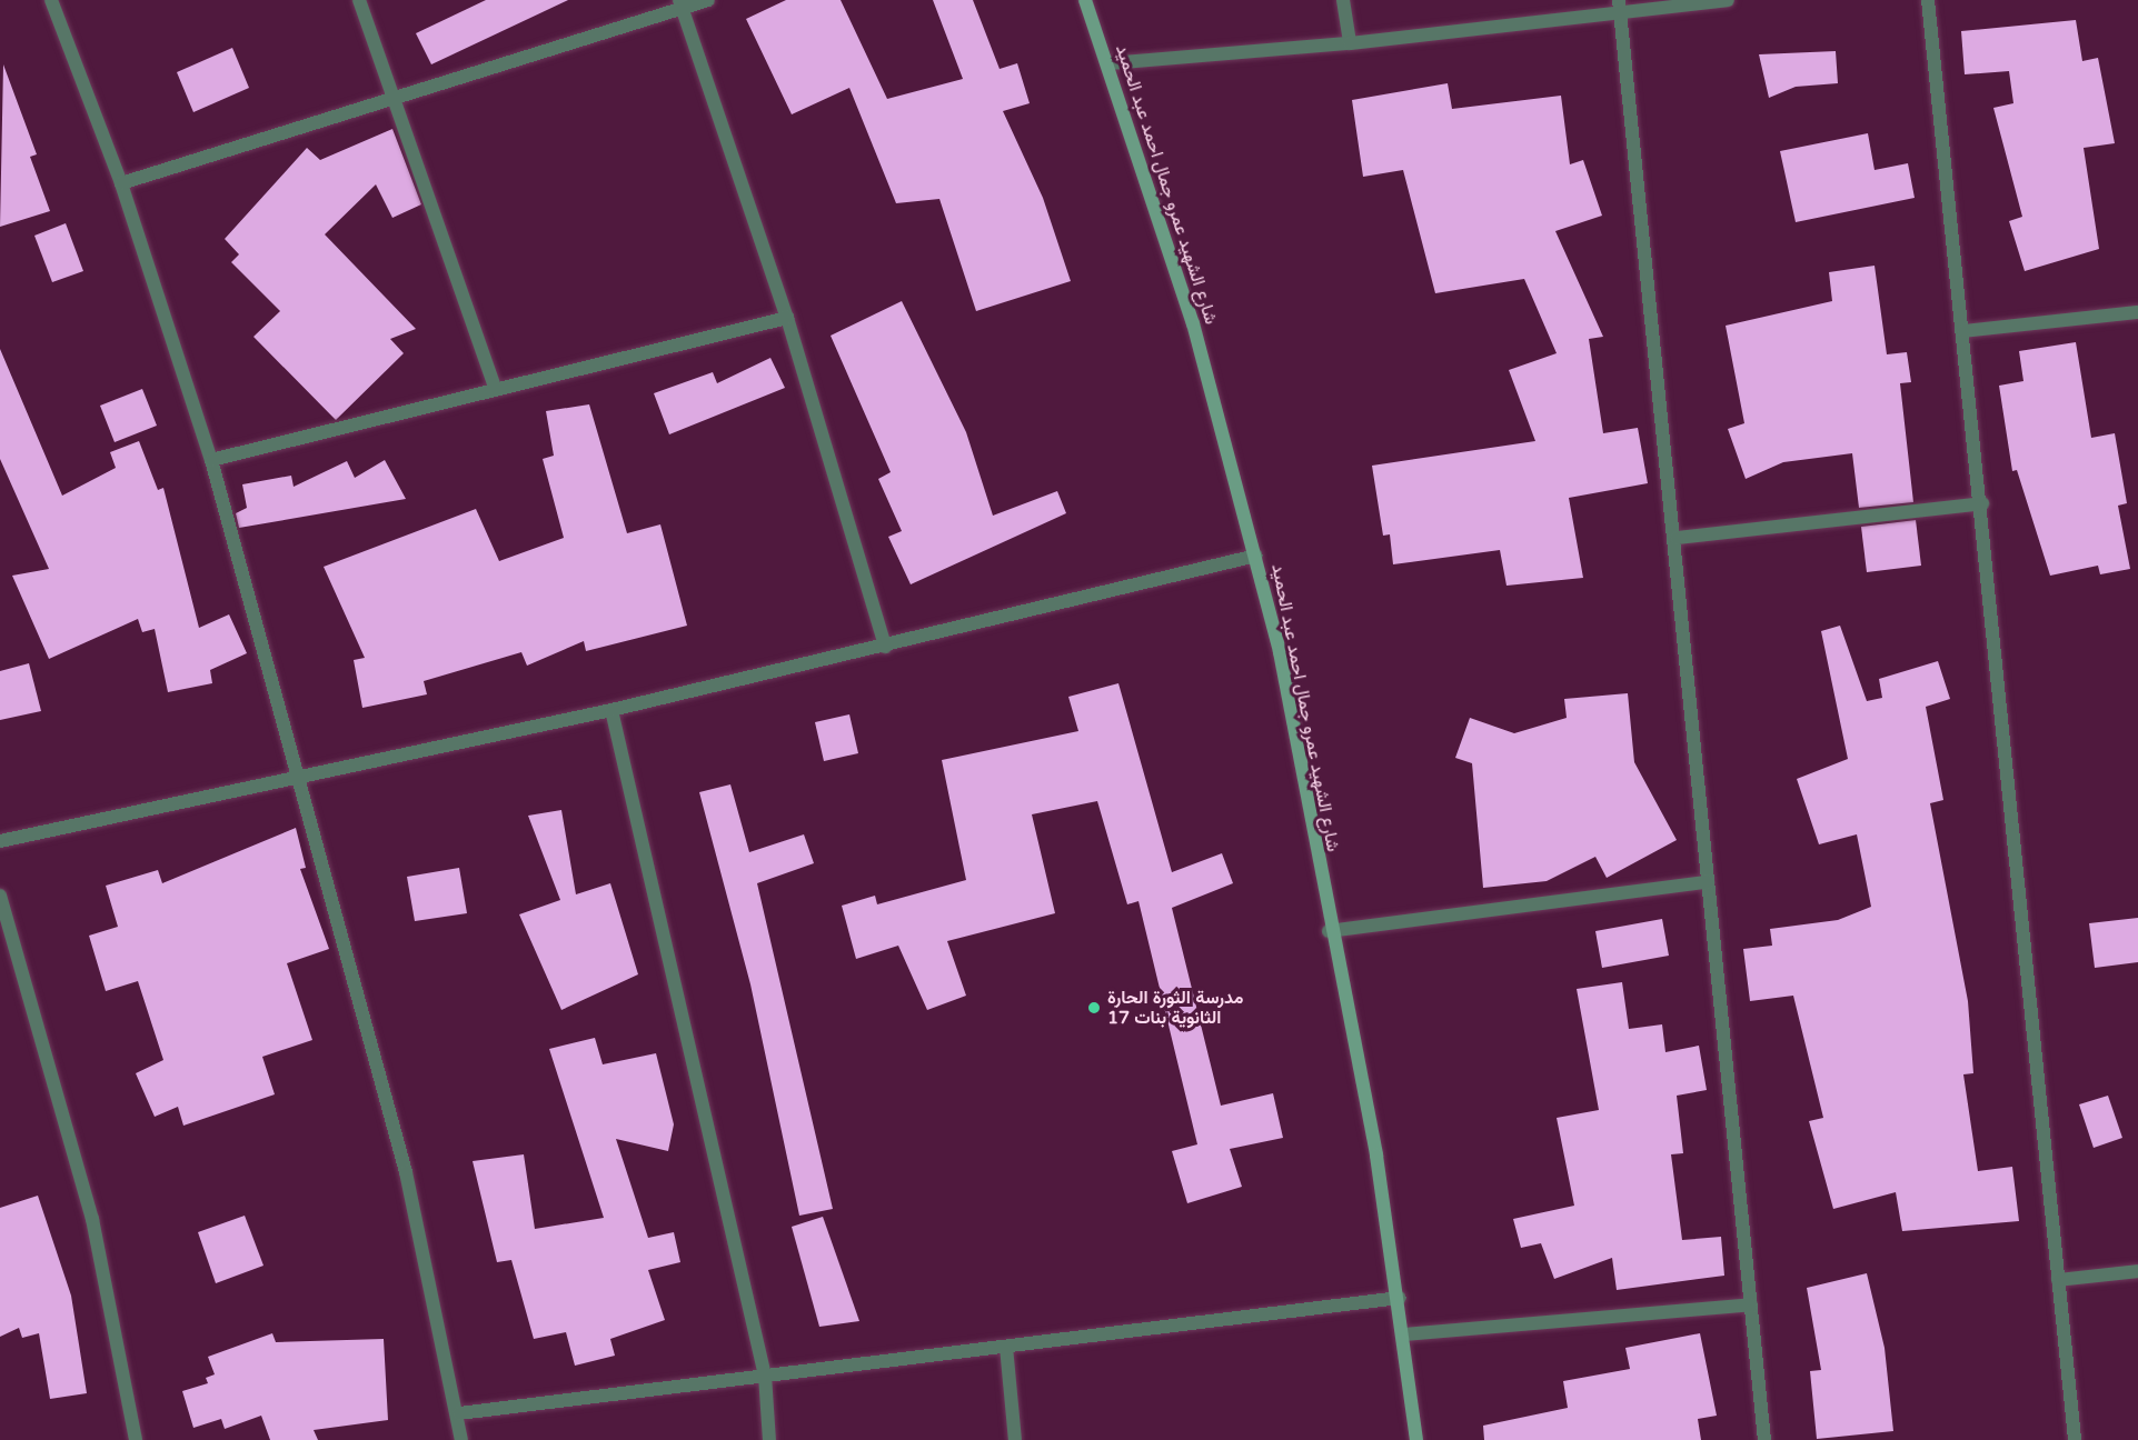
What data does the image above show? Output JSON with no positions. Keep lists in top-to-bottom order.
{
  "streets": {
    "street": ["شارع الشهيد عمرو جمال احمد عبد الحميد"]
  },
  "places": ["مدرسة الثورة الحارة 17 الثانوية بنات"]
}
